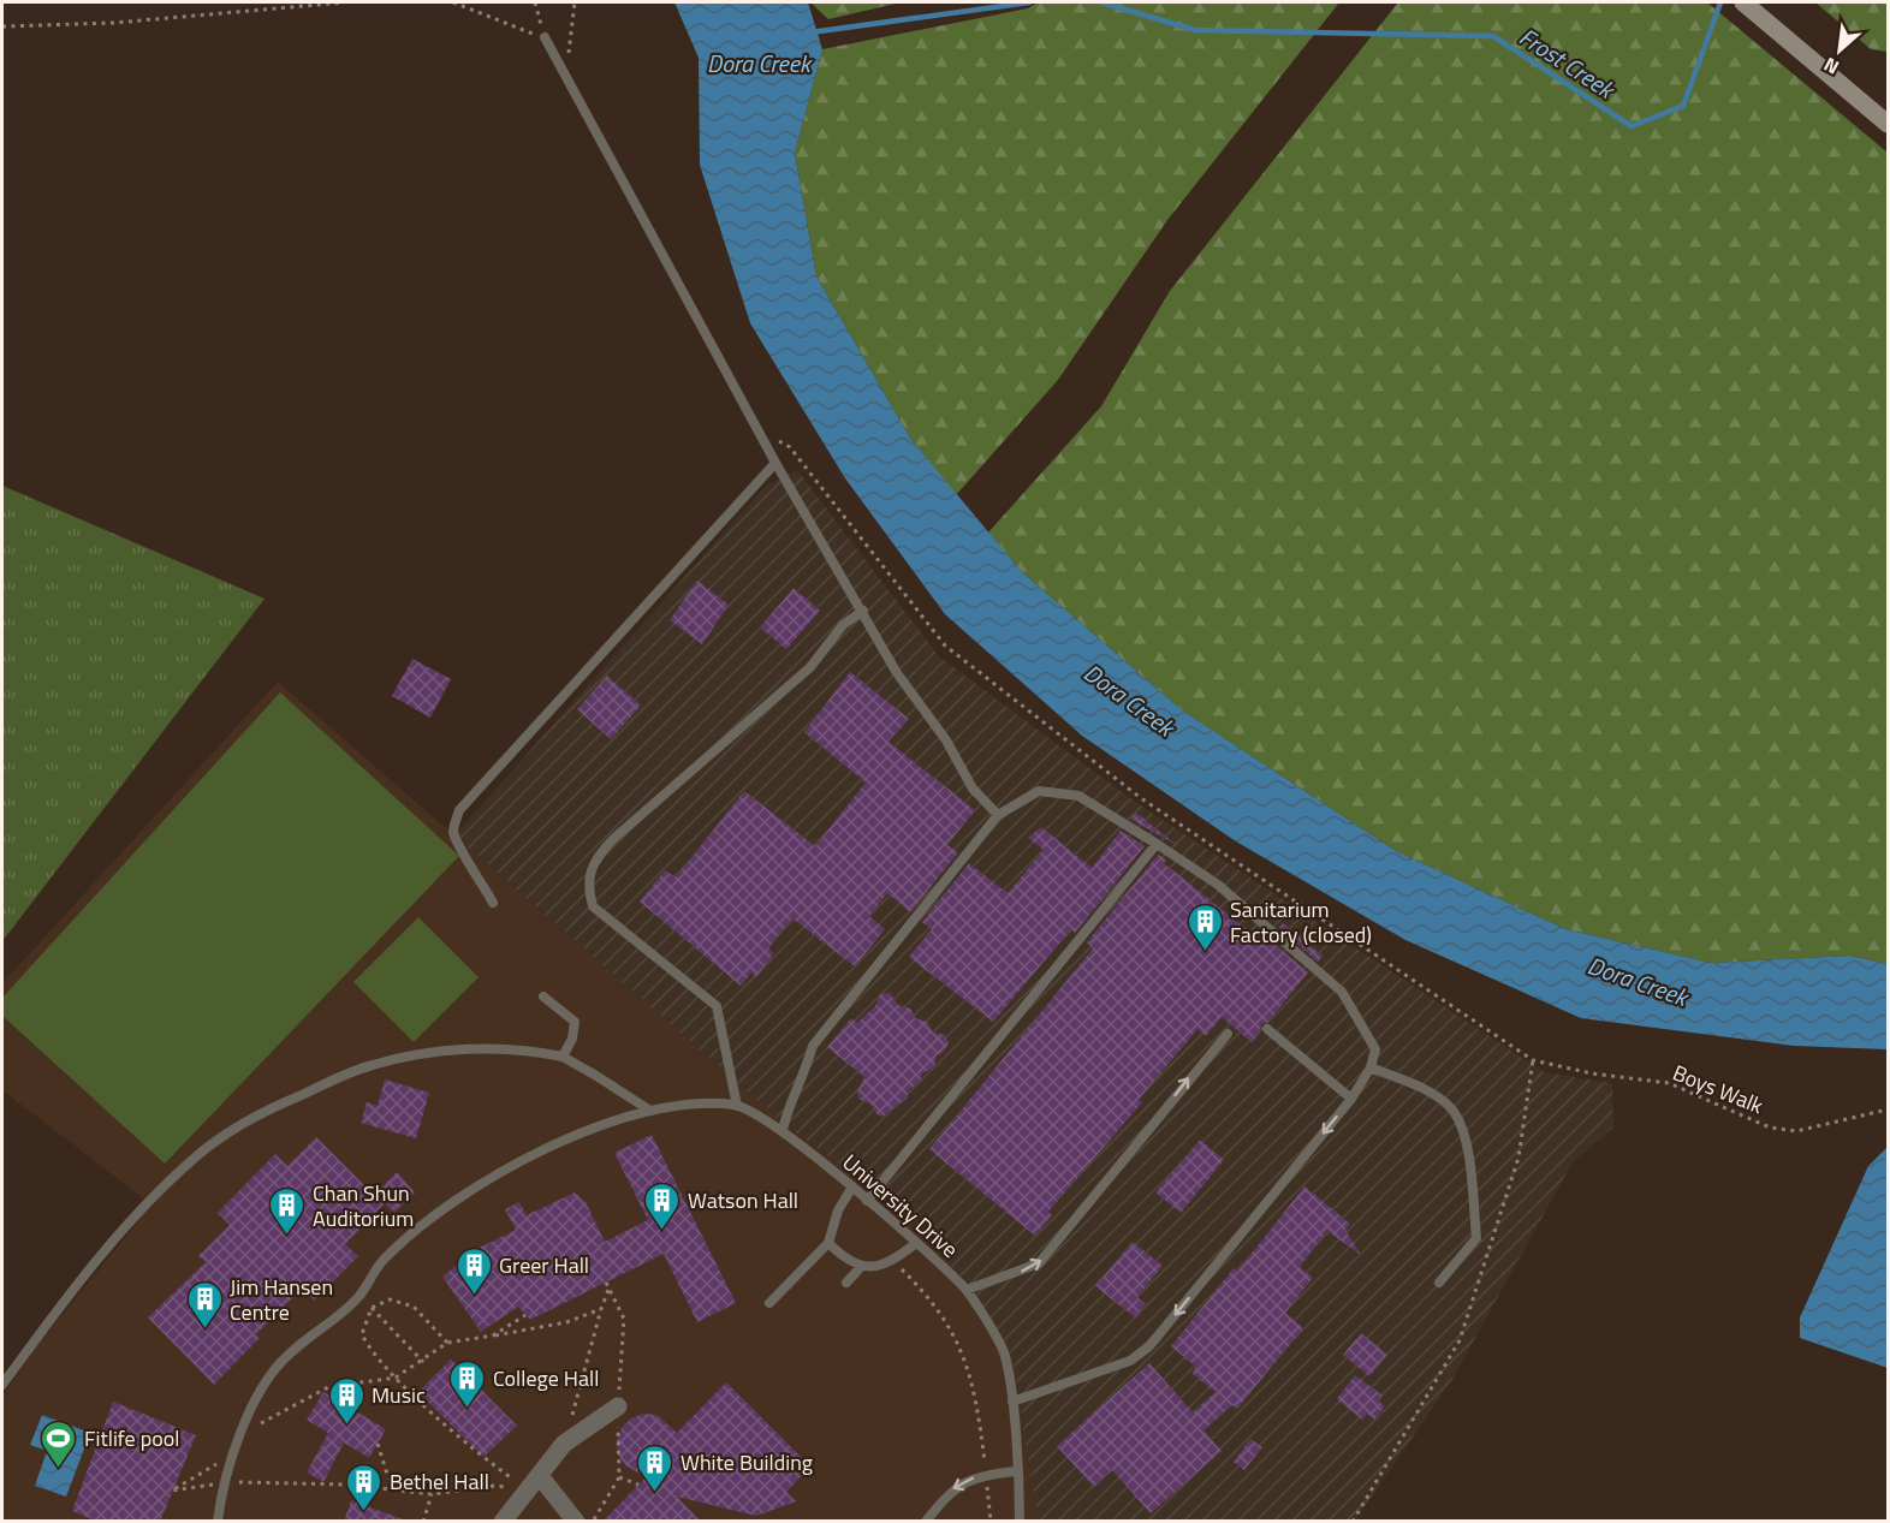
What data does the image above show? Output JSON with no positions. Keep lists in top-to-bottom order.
{
  "streets": {
    "lane": ["University Drive"],
    "path": ["Boys Walk"]
  },
  "water": ["Dora Creek", "Frost Creek"],
  "places": {
    "building": [
      "Sanitarium Factory (closed)",
      "Watson Hall",
      "Chan Shun Auditorium",
      "Greer Hall",
      "Jim Hansen Centre",
      "College Hall",
      "Music",
      "White Building",
      "Bethel Hall"
    ],
    "sports": ["Fitlife pool"]
  },
  "north": "bottom left"
}
